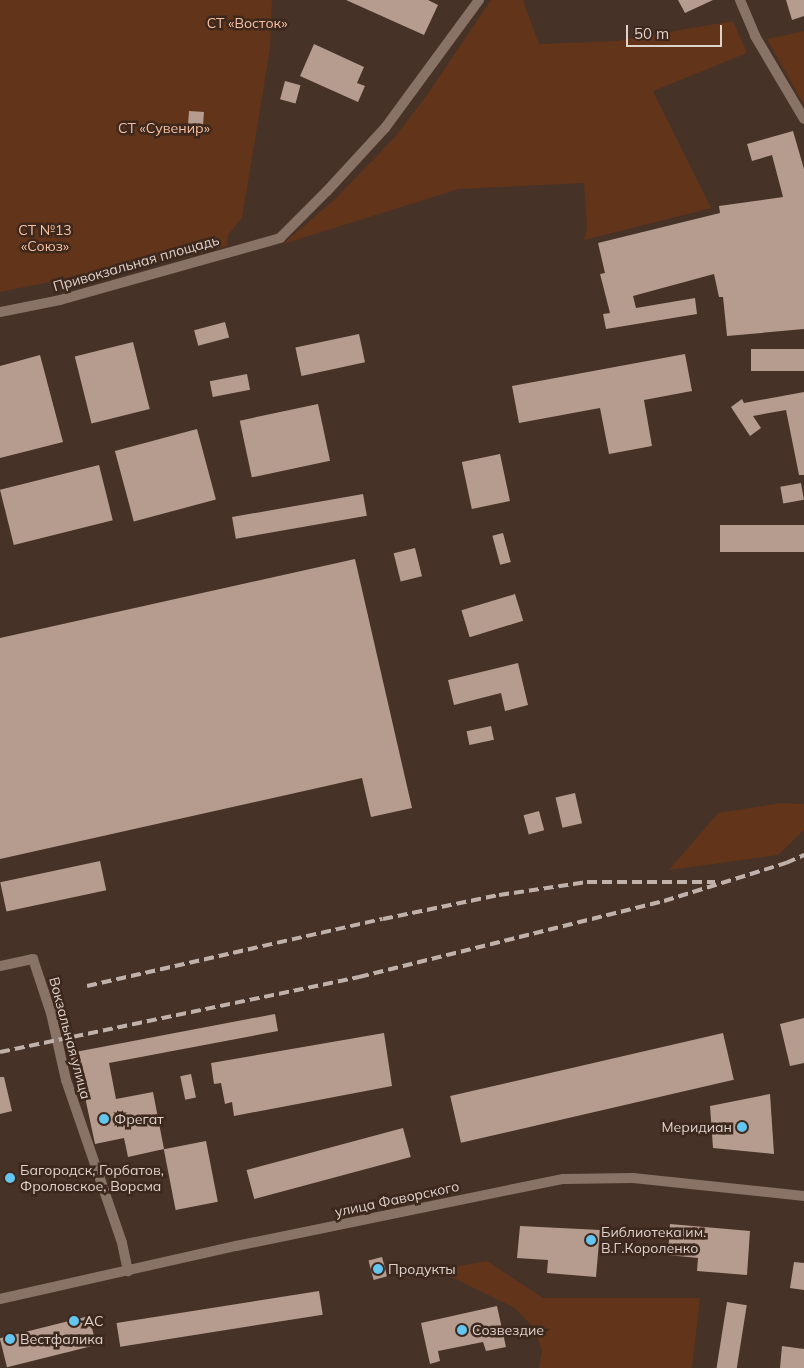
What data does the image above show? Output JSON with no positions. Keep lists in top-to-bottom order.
{
  "streets": {
    "street": ["Привокзальная площадь", "Вокзальная улица", "улица Фаворского"]
  },
  "crossings": [
    ["Вокзальная улица", "улица Фаворского"]
  ],
  "parks": ["СТ «Восток»", "СТ «Сувенир»", "СТ №13 «Союз»"],
  "places": [
    "Фрегат",
    "Меридиан",
    "Багородск, Горбатов, Фроловское, Ворсма",
    "Библиотека им. В.Г.Короленко",
    "Продукты",
    "АС",
    "Созвездие",
    "Вестфалика"
  ],
  "scale_bar": "50 m"
}
